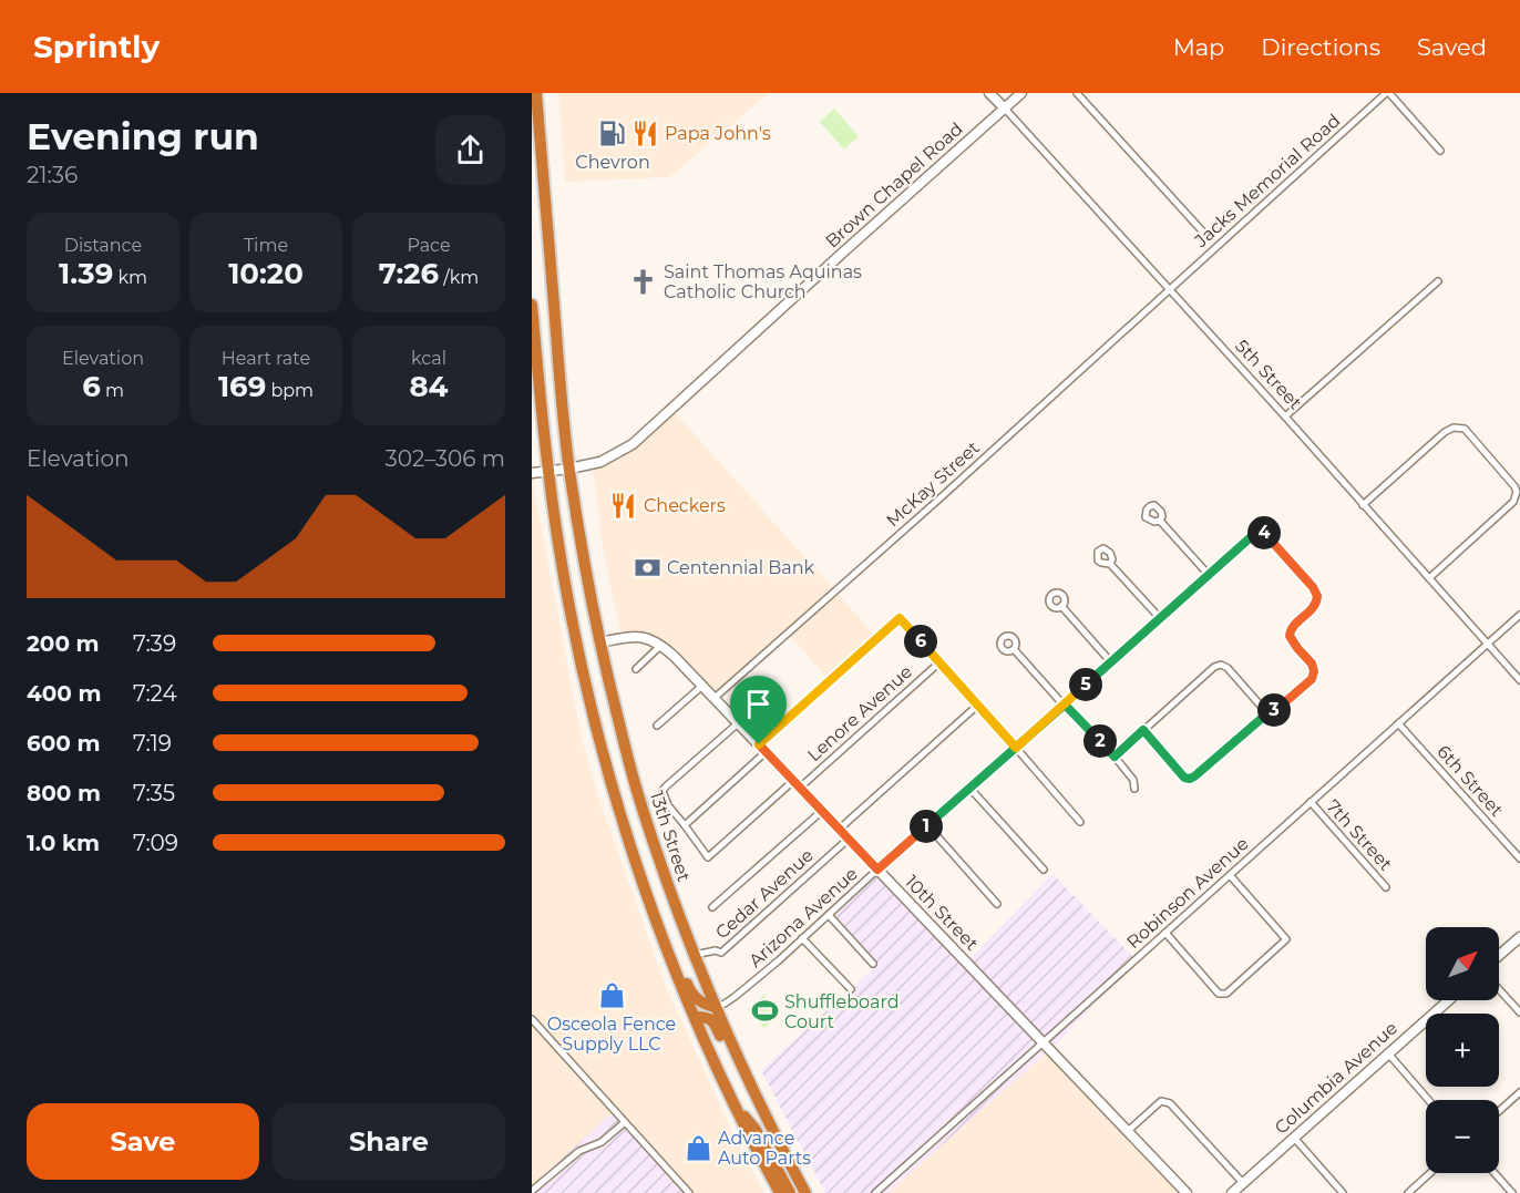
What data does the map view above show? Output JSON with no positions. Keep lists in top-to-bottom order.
{
  "streets": {
    "highway": ["13th Street"],
    "street": [
      "Jacks Memorial Road",
      "Brown Chapel Road",
      "5th Street",
      "McKay Street",
      "Lenore Avenue",
      "6th Street",
      "7th Street",
      "Robinson Avenue",
      "Cedar Avenue",
      "10th Street",
      "Arizona Avenue",
      "Columbia Avenue"
    ]
  },
  "crossings": [
    ["Jacks Memorial Road", "5th Street"],
    ["Jacks Memorial Road", "McKay Street"],
    ["Brown Chapel Road", "5th Street"],
    ["Brown Chapel Road", "13th Street"],
    ["5th Street", "McKay Street"],
    ["5th Street", "Robinson Avenue"],
    ["McKay Street", "10th Street"],
    ["Lenore Avenue", "10th Street"],
    ["6th Street", "Robinson Avenue"],
    ["7th Street", "Robinson Avenue"],
    ["13th Street", "Cedar Avenue"],
    ["13th Street", "Arizona Avenue"],
    ["Robinson Avenue", "10th Street"],
    ["Cedar Avenue", "10th Street"],
    ["10th Street", "Arizona Avenue"]
  ],
  "places": {
    "restaurant": ["Papa John's", "Checkers"],
    "fuel station": ["Chevron"],
    "church": ["Saint Thomas Aquinas Catholic Church"],
    "bank": ["Centennial Bank"],
    "shop": ["Osceola Fence Supply LLC", "Advance Auto Parts"],
    "sports": ["Shuffleboard Court"]
  },
  "north": "top right",
  "page": {
    "header": "Sprintly",
    "nav": ["Map", "Directions", "Saved"],
    "heading": ["Evening run", "21:36"],
    "stats": [
      ["Distance", "1.39 km"],
      ["Time", "10:20"],
      ["Pace", "7:26 /km"],
      ["Elevation", "6 m"],
      ["Heart rate", "169 bpm"],
      ["kcal", "84"]
    ],
    "chart": ["Elevation", "302–306 m"],
    "pins": [
      "4",
      "6",
      "5",
      "3",
      "2",
      "1"
    ],
    "list": [
      {
        "name": "200 m",
        "note": "7:39"
      },
      {
        "name": "400 m",
        "note": "7:24"
      },
      {
        "name": "600 m",
        "note": "7:19"
      },
      {
        "name": "800 m",
        "note": "7:35"
      },
      {
        "name": "1.0 km",
        "note": "7:09"
      }
    ],
    "map_buttons": ["+", "−"],
    "buttons": ["Save", "Share"]
  }
}
